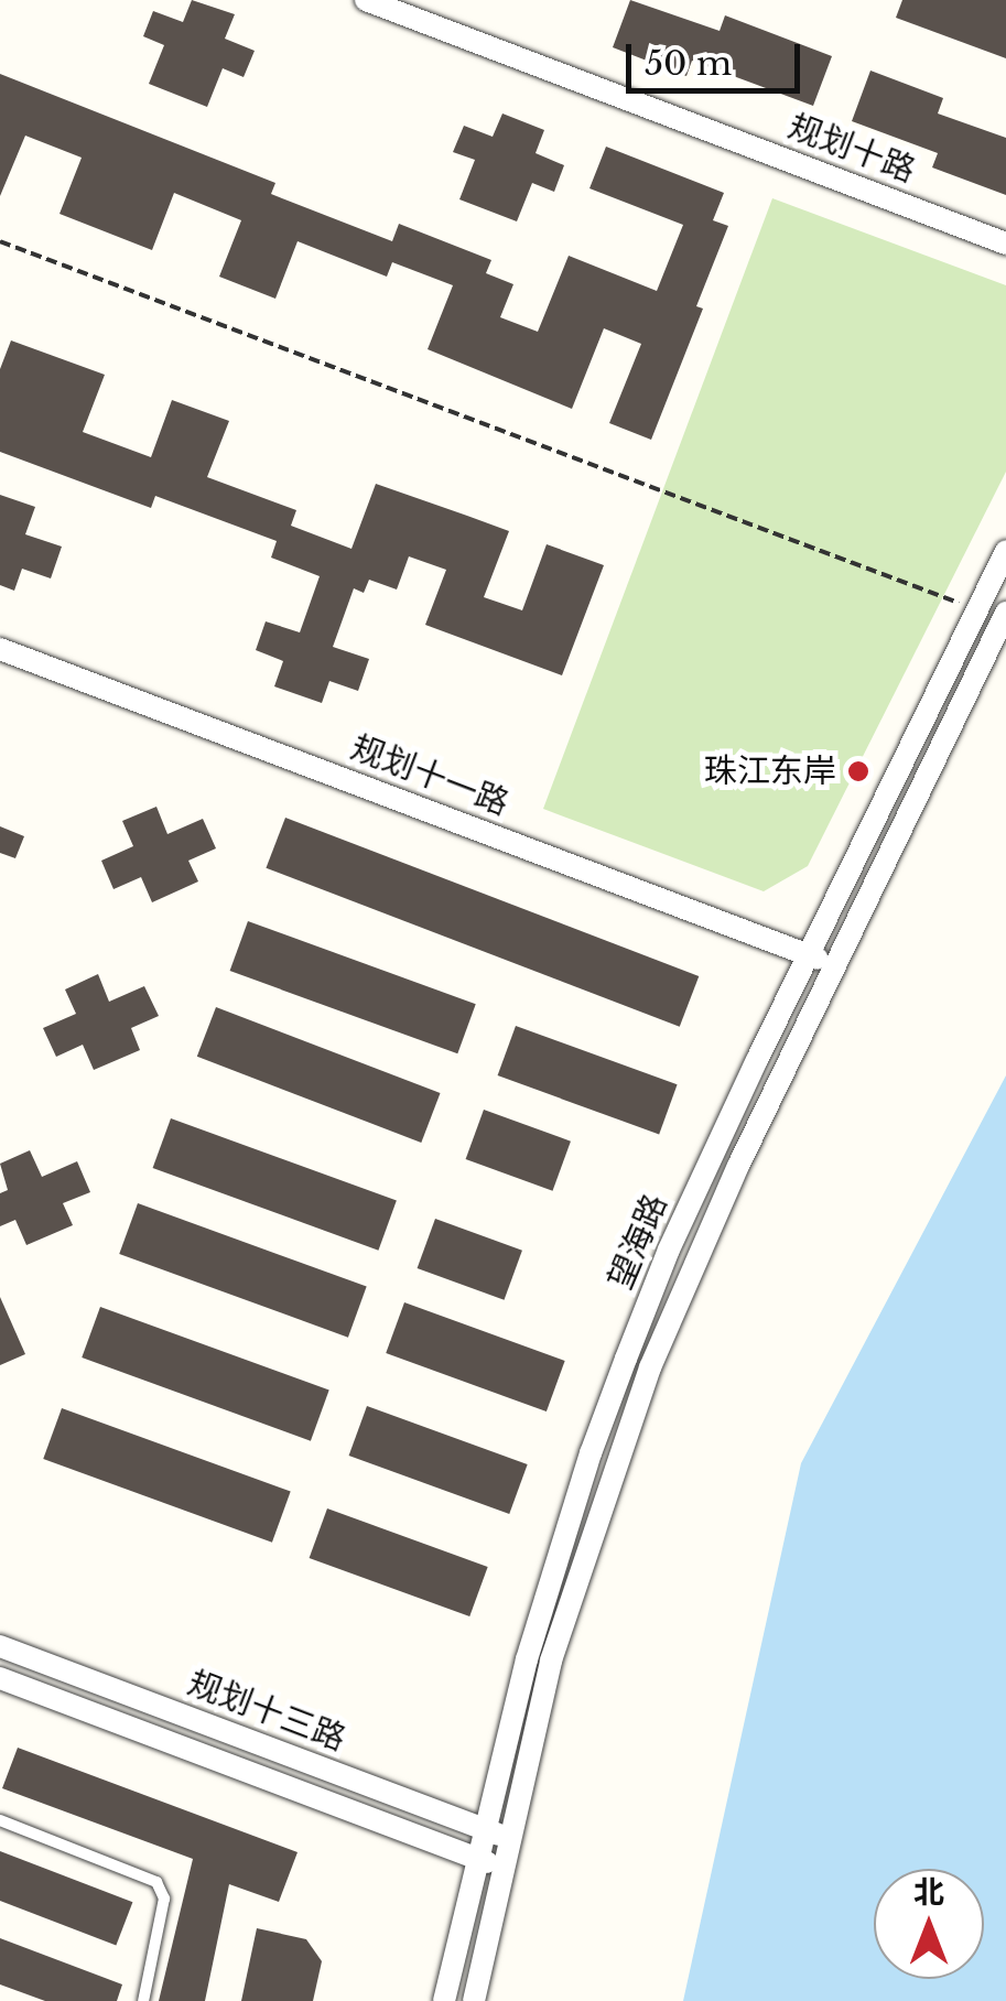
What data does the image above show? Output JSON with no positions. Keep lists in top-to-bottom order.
{
  "streets": {
    "street": [
      "规划十路",
      "规划十一路",
      "望海路",
      "规划十三路"
    ]
  },
  "crossings": [
    ["规划十一路", "望海路"],
    ["望海路", "规划十三路"]
  ],
  "places": ["珠江东岸"],
  "scale_bar": "50 m",
  "north": "top"
}
